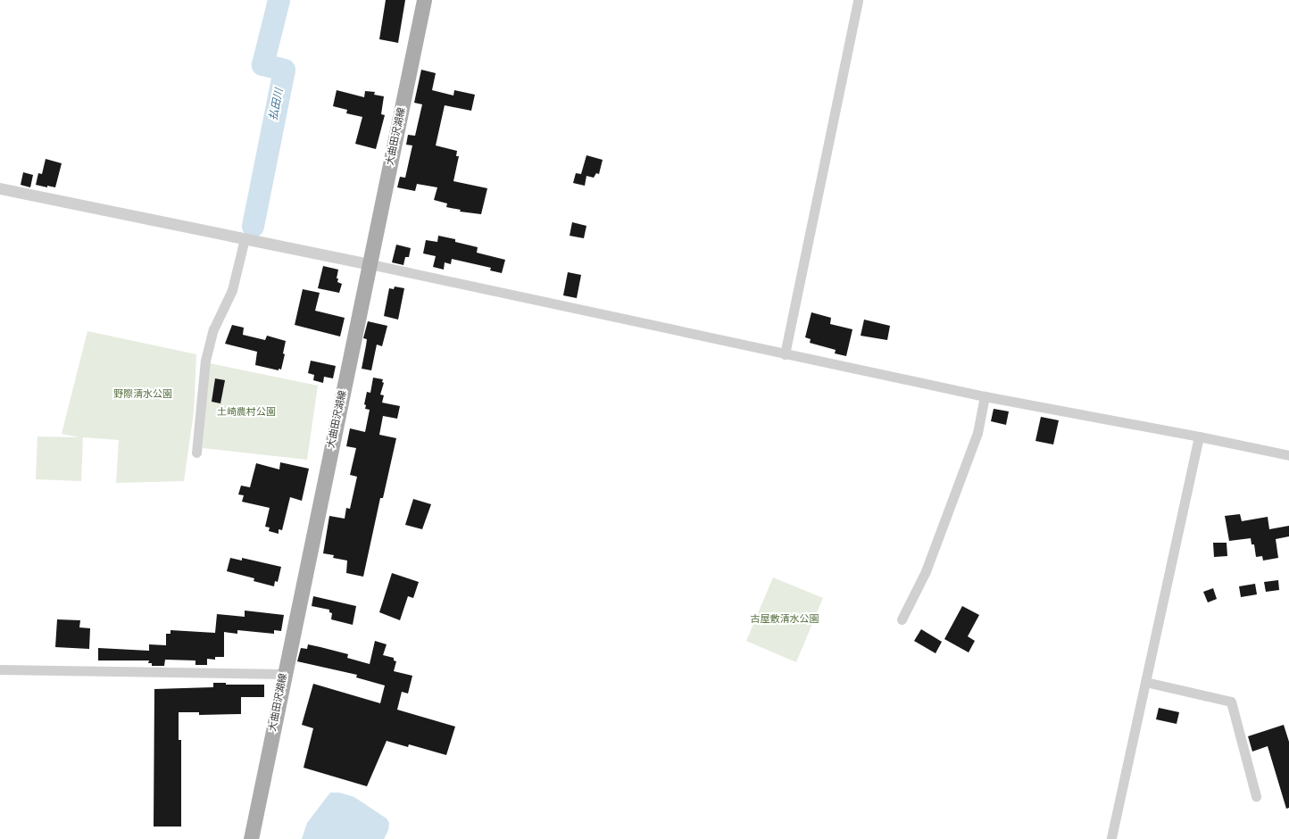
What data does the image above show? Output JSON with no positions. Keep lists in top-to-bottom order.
{
  "streets": {
    "main road": ["大曲田沢湖線"]
  },
  "water": ["払田川"],
  "parks": ["野際清水公園", "土崎農村公園", "古屋敷清水公園"]
}
